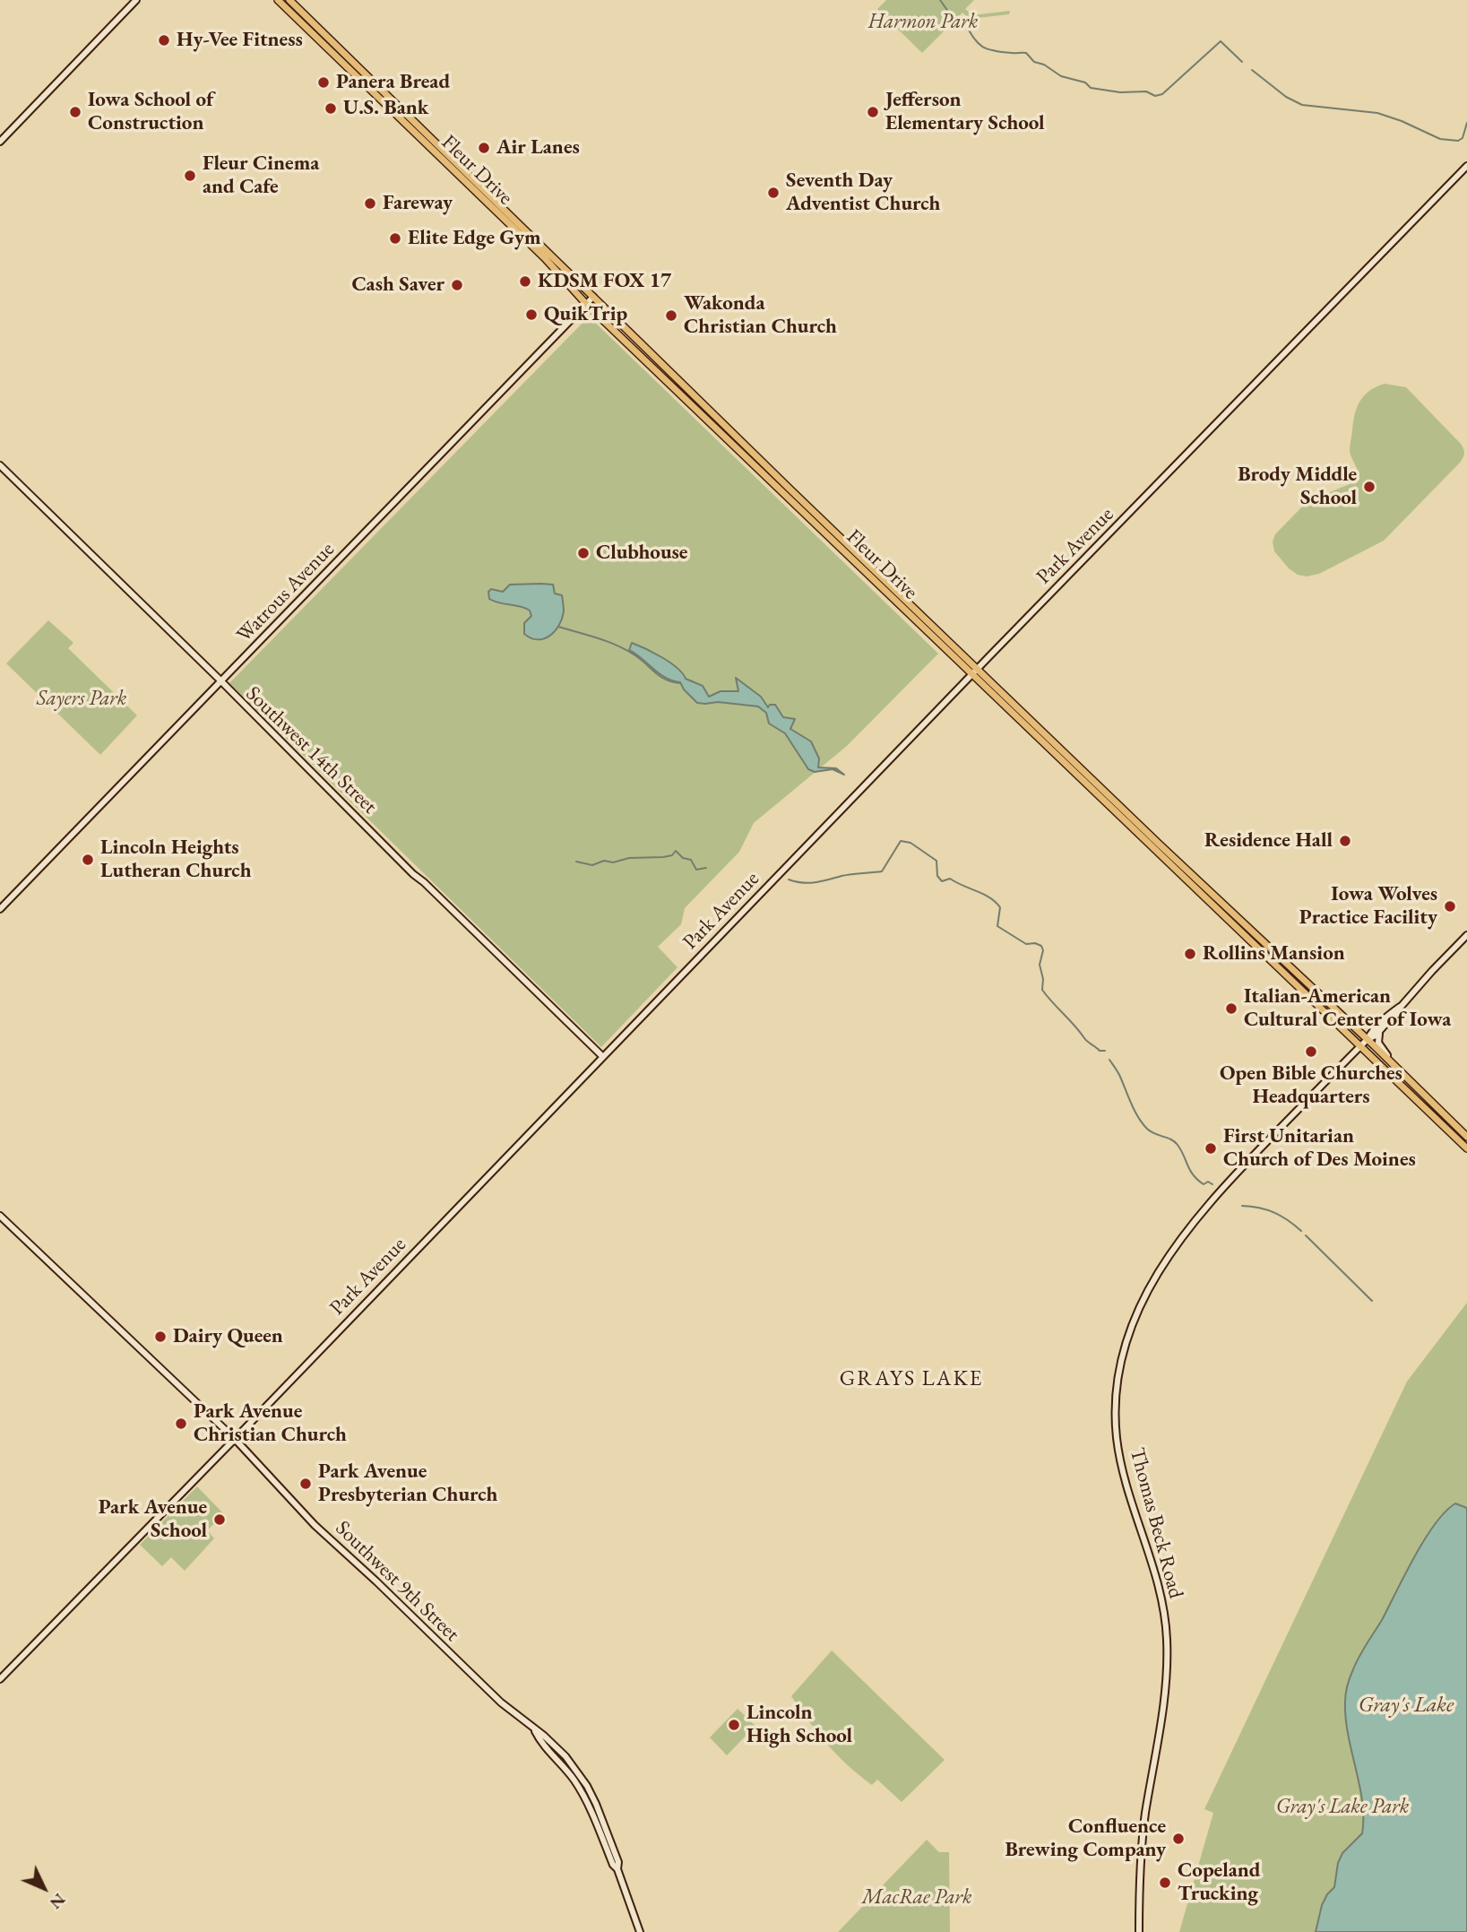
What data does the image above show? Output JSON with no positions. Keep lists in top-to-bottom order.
{
  "streets": {
    "main road": ["Fleur Drive"],
    "street": [
      "Park Avenue",
      "Watrous Avenue",
      "Southwest 14th Street",
      "Thomas Beck Road",
      "Southwest 9th Street"
    ]
  },
  "crossings": [
    ["Fleur Drive", "Park Avenue"],
    ["Fleur Drive", "Watrous Avenue"],
    ["Fleur Drive", "Thomas Beck Road"],
    ["Park Avenue", "Southwest 14th Street"],
    ["Park Avenue", "Southwest 9th Street"],
    ["Watrous Avenue", "Southwest 14th Street"]
  ],
  "districts": ["GRAYS LAKE"],
  "water": ["Gray's Lake"],
  "parks": [
    "Harmon Park",
    "Sayers Park",
    "Gray's Lake Park",
    "MacRae Park"
  ],
  "places": [
    "Hy-Vee Fitness",
    "Panera Bread",
    "U.S. Bank",
    "Iowa School of Construction",
    "Jefferson Elementary School",
    "Air Lanes",
    "Fleur Cinema and Cafe",
    "Seventh Day Adventist Church",
    "Fareway",
    "Elite Edge Gym",
    "KDSM FOX 17",
    "Cash Saver",
    "QuikTrip",
    "Wakonda Christian Church",
    "Brody Middle School",
    "Clubhouse",
    "Residence Hall",
    "Lincoln Heights Lutheran Church",
    "Iowa Wolves Practice Facility",
    "Rollins Mansion",
    "Italian-American Cultural Center of Iowa",
    "Open Bible Churches Headquarters",
    "First Unitarian Church of Des Moines",
    "Dairy Queen",
    "Park Avenue Christian Church",
    "Park Avenue Presbyterian Church",
    "Park Avenue School",
    "Lincoln High School",
    "Confluence Brewing Company",
    "Copeland Trucking"
  ],
  "north": "bottom right"
}
